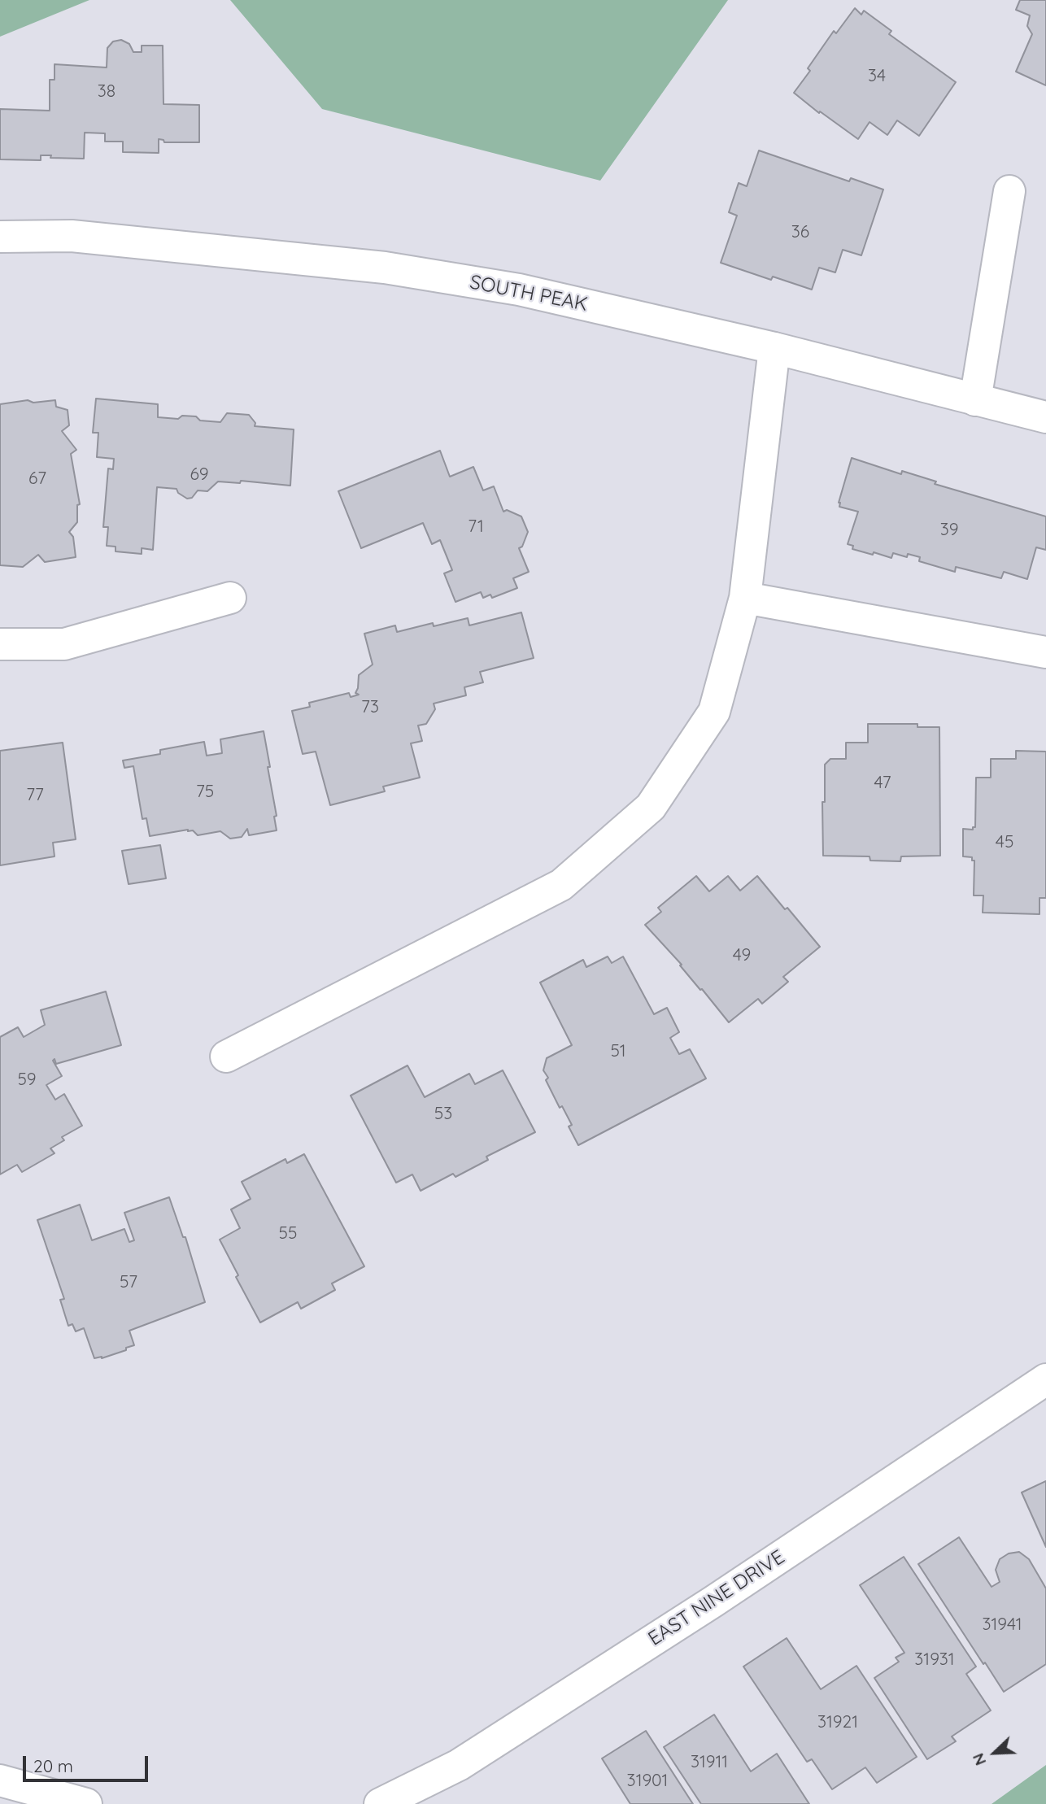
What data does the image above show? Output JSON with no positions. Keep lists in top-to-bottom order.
{
  "streets": {
    "street": ["SOUTH PEAK", "EAST NINE DRIVE"]
  },
  "house_numbers": [
    "34",
    "38",
    "36",
    "69",
    "67",
    "71",
    "39",
    "73",
    "47",
    "75",
    "77",
    "45",
    "49",
    "51",
    "59",
    "53",
    "55",
    "57",
    "31941",
    "31931",
    "31921",
    "31911",
    "31901"
  ],
  "scale_bar": "20 m",
  "north": "bottom left"
}
